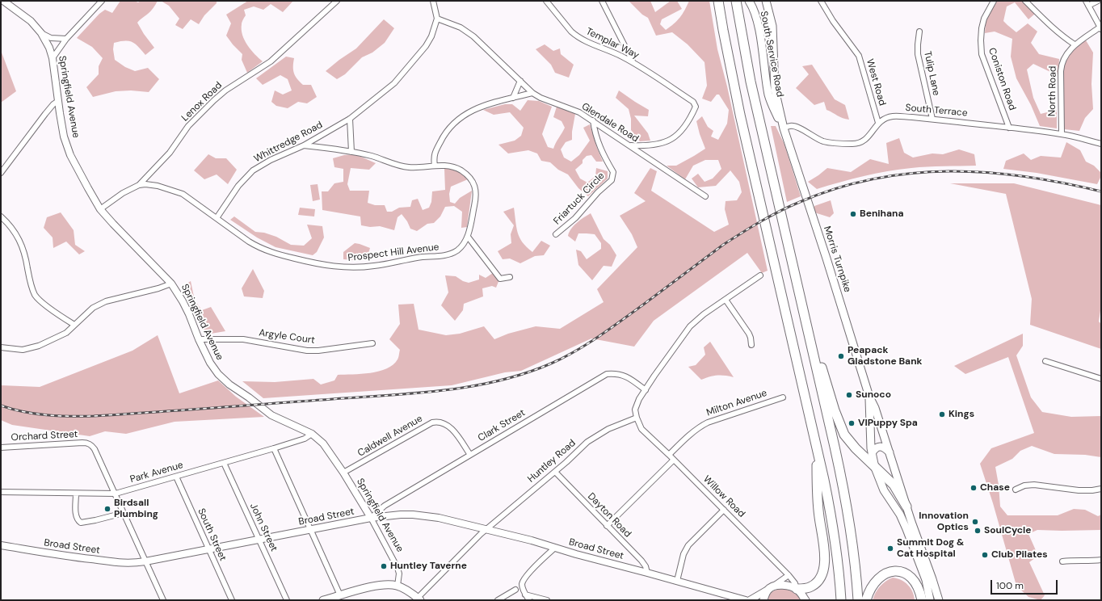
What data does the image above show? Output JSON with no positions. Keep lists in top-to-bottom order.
{
  "streets": {
    "main road": [
      "South Service Road",
      "Springfield Avenue",
      "Morris Turnpike",
      "Broad Street"
    ],
    "street": [
      "Templar Way",
      "Tulip Lane",
      "Coniston Road",
      "West Road",
      "North Road",
      "Lenox Road",
      "South Terrace",
      "Glendale Road",
      "Whittredge Road",
      "Friartuck Circle",
      "Prospect Hill Avenue",
      "Argyle Court",
      "Milton Avenue",
      "Clark Street",
      "Orchard Street",
      "Caldwell Avenue",
      "Huntley Road",
      "Park Avenue",
      "Willow Road",
      "Dayton Road",
      "John Street",
      "South Street"
    ]
  },
  "crossings": [
    ["Templar Way", "Glendale Road"],
    ["South Service Road", "Morris Turnpike"],
    ["Tulip Lane", "South Terrace"],
    ["Coniston Road", "South Terrace"],
    ["West Road", "South Terrace"],
    ["North Road", "South Terrace"],
    ["Springfield Avenue", "Lenox Road"],
    ["Springfield Avenue", "Argyle Court"],
    ["Springfield Avenue", "Clark Street"],
    ["Springfield Avenue", "Caldwell Avenue"],
    ["Springfield Avenue", "Park Avenue"],
    ["Springfield Avenue", "Broad Street"],
    ["Lenox Road", "Prospect Hill Avenue"],
    ["Glendale Road", "Whittredge Road"],
    ["Glendale Road", "Friartuck Circle"],
    ["Whittredge Road", "Prospect Hill Avenue"],
    ["Milton Avenue", "Willow Road"],
    ["Clark Street", "Caldwell Avenue"],
    ["Clark Street", "Broad Street"],
    ["Orchard Street", "Park Avenue"],
    ["Orchard Street", "Broad Street"],
    ["Huntley Road", "Willow Road"],
    ["Huntley Road", "Dayton Road"],
    ["Huntley Road", "Broad Street"],
    ["Park Avenue", "John Street"],
    ["Park Avenue", "South Street"],
    ["Dayton Road", "Broad Street"],
    ["Broad Street", "John Street"],
    ["Broad Street", "South Street"]
  ],
  "places": [
    "Benihana",
    "Peapack Gladstone Bank",
    "Sunoco",
    "Kings",
    "VIPuppy Spa",
    "Chase",
    "Birdsall Plumbing",
    "Innovation Optics",
    "SoulCycle",
    "Summit Dog & Cat Hospital",
    "Club Pilates",
    "Huntley Taverne"
  ],
  "scale_bar": "100 m"
}
